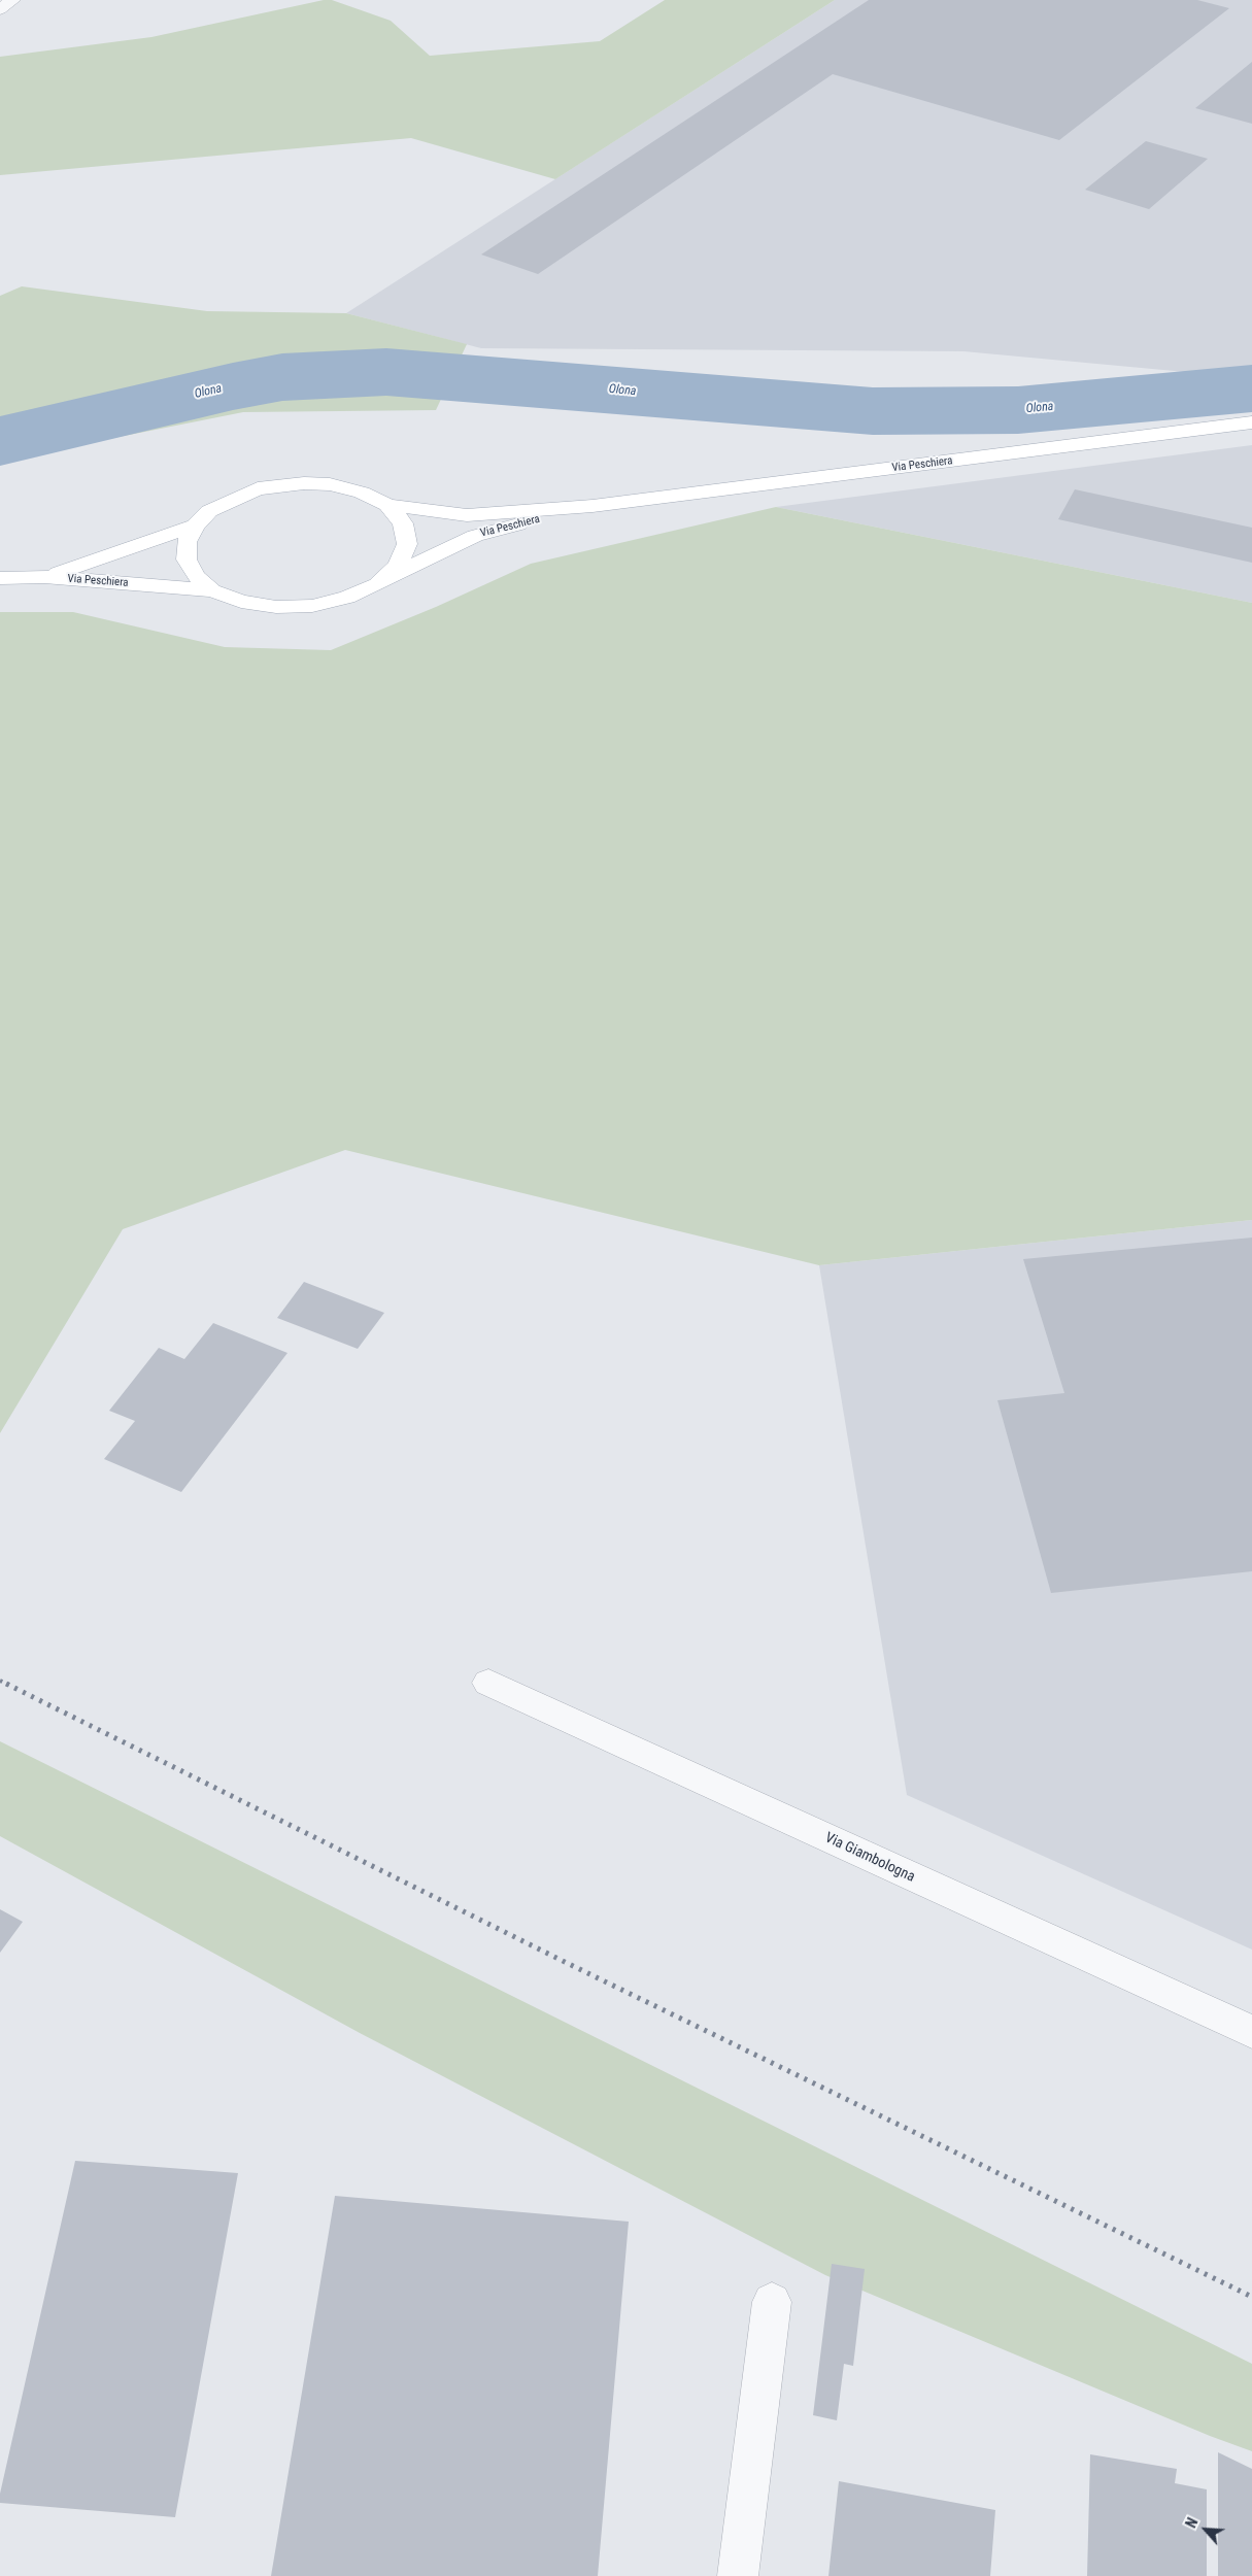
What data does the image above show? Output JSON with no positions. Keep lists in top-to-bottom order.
{
  "streets": {
    "main road": ["Via Peschiera"],
    "street": ["Via Giambologna"]
  },
  "water": ["Olona"],
  "north": "top left"
}
